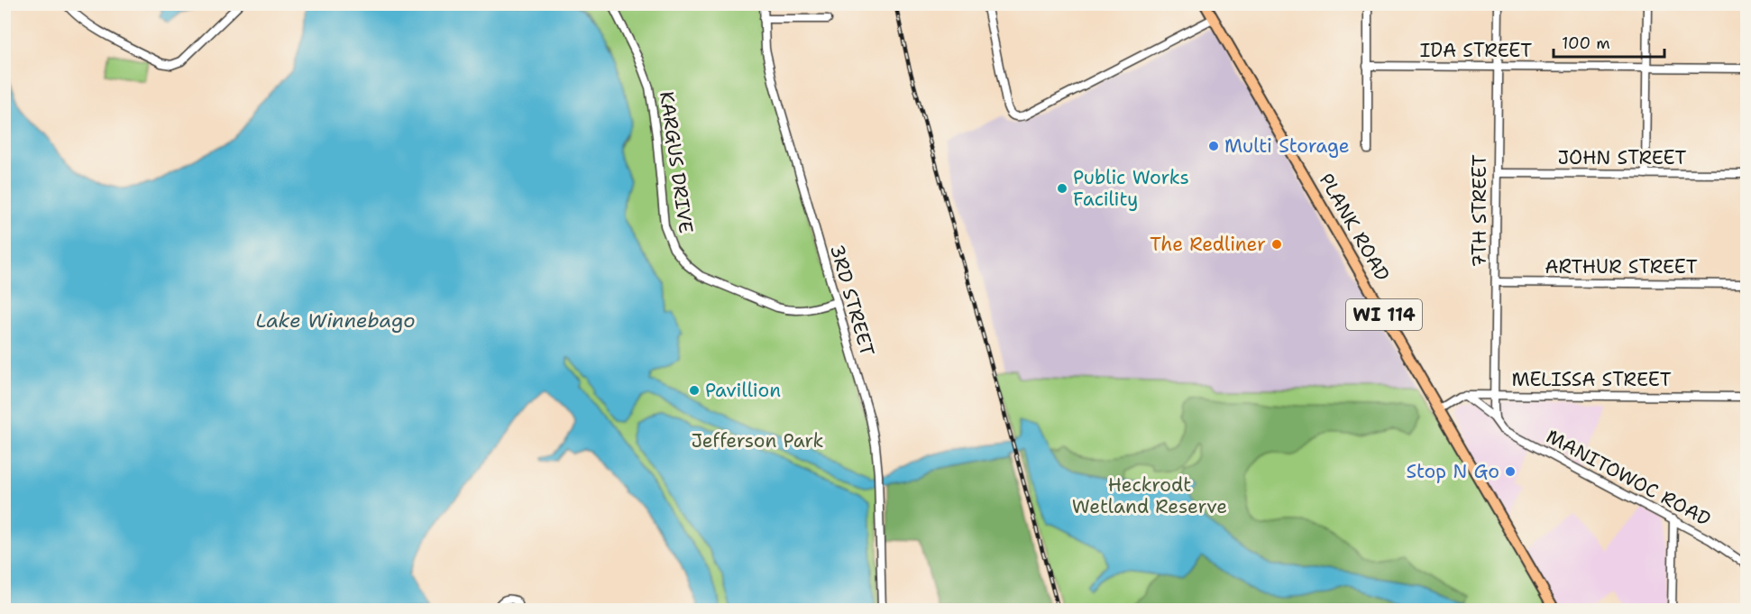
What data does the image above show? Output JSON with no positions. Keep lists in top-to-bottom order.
{
  "streets": {
    "main road": ["PLANK ROAD", "WI 114"],
    "street": [
      "IDA STREET",
      "JOHN STREET",
      "KARGUS DRIVE",
      "7TH STREET",
      "ARTHUR STREET",
      "3RD STREET",
      "MELISSA STREET",
      "MANITOWOC ROAD"
    ]
  },
  "crossings": [
    ["IDA STREET", "7TH STREET"],
    ["JOHN STREET", "7TH STREET"],
    ["KARGUS DRIVE", "3RD STREET"],
    ["7TH STREET", "ARTHUR STREET"],
    ["7TH STREET", "MELISSA STREET"],
    ["7TH STREET", "MANITOWOC ROAD"],
    ["PLANK ROAD", "MELISSA STREET"],
    ["MELISSA STREET", "MANITOWOC ROAD"]
  ],
  "water": ["Lake Winnebago"],
  "parks": ["Jefferson Park", "Heckrodt Wetland Reserve"],
  "places": [
    "Multi Storage",
    "Public Works Facility",
    "The Redliner",
    "Pavillion",
    "Stop N Go"
  ],
  "scale_bar": "100 m"
}
